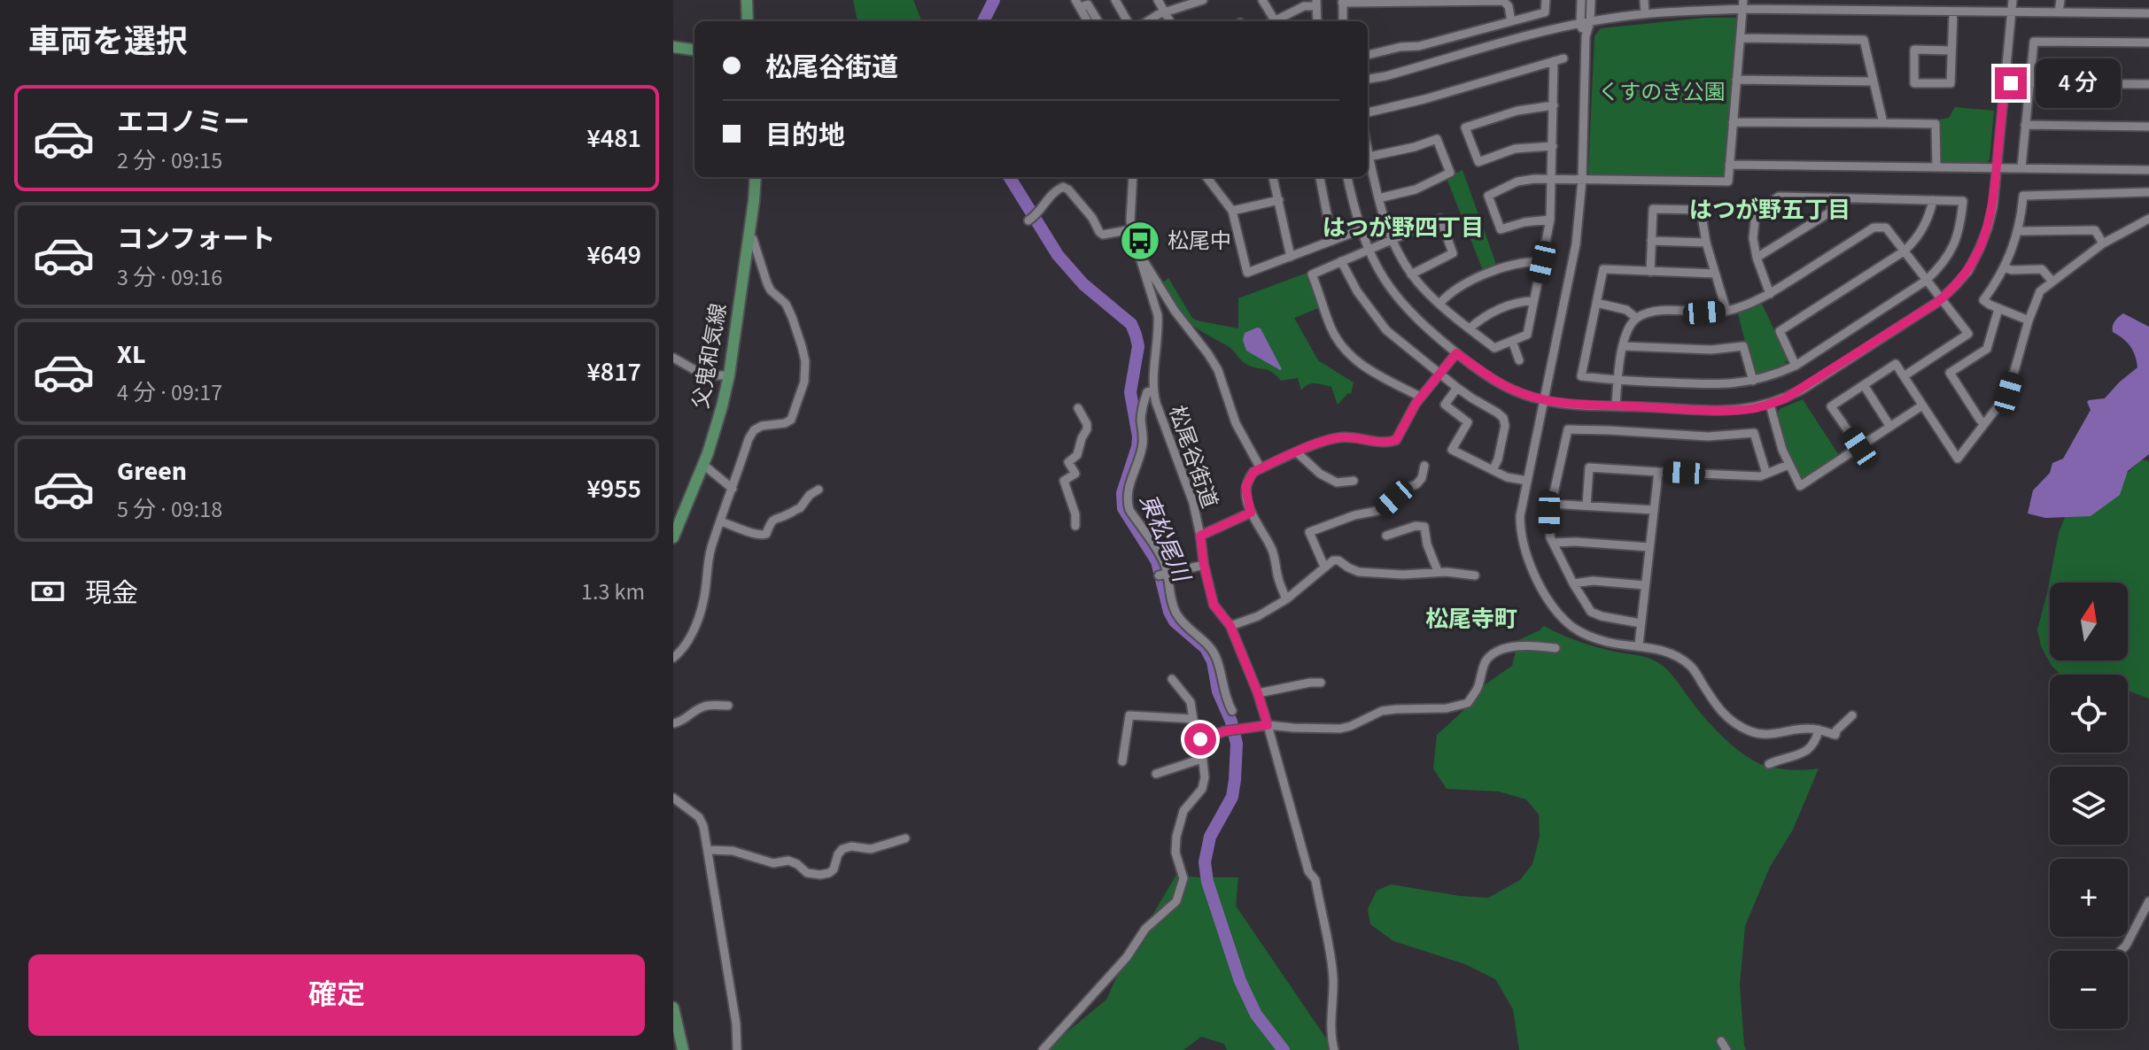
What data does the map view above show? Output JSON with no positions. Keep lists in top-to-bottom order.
{
  "streets": {
    "main road": ["父鬼和気線"],
    "street": ["松尾谷街道"]
  },
  "districts": ["はつが野五丁目", "はつが野四丁目", "松尾寺町"],
  "water": ["東松尾川"],
  "parks": ["くすのき公園"],
  "places": {
    "bus stop": ["松尾中"]
  },
  "north": "top",
  "page": {
    "heading": "車両を選択",
    "banner": ["松尾谷街道", "目的地"],
    "bubble": "4 分",
    "list": [
      {
        "name": "エコノミー",
        "note": "2 分 · 09:15",
        "value": "¥481"
      },
      {
        "name": "コンフォート",
        "note": "3 分 · 09:16",
        "value": "¥649"
      },
      {
        "name": "XL",
        "note": "4 分 · 09:17",
        "value": "¥817"
      },
      {
        "name": "Green",
        "note": "5 分 · 09:18",
        "value": "¥955"
      }
    ],
    "pay": ["現金", "1.3 km"],
    "map_buttons": ["+", "−"],
    "buttons": "確定"
  }
}
